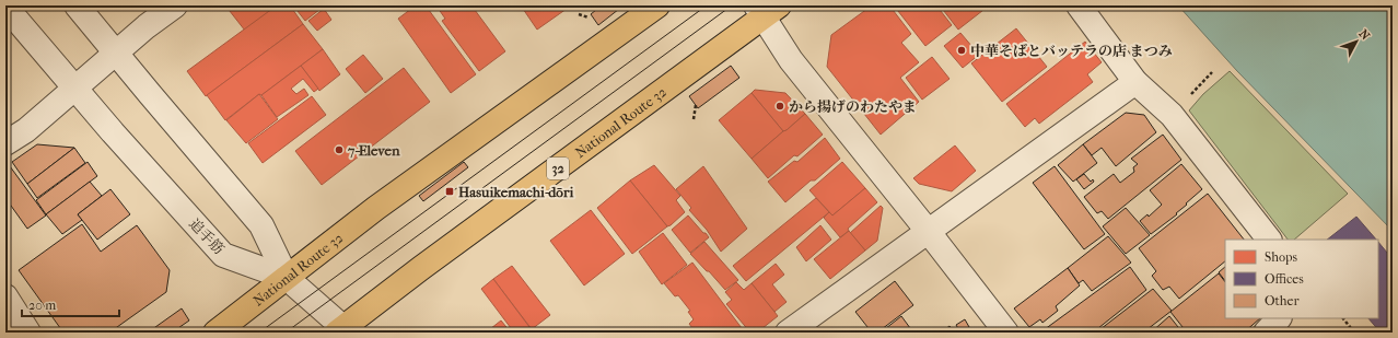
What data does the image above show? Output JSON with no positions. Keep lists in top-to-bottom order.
{
  "streets": {
    "highway": ["National Route 32", "32"],
    "street": ["追手筋"]
  },
  "crossings": [
    ["National Route 32", "追手筋"]
  ],
  "places": {
    "other": ["中華そばとバッテラの店 まつみ", "から揚げのわたやま", "7-Eleven"],
    "transit": ["Hasuikemachi-dōri"]
  },
  "legend": ["Shops", "Offices", "Other"],
  "scale_bar": "20 m",
  "north": "top right"
}
